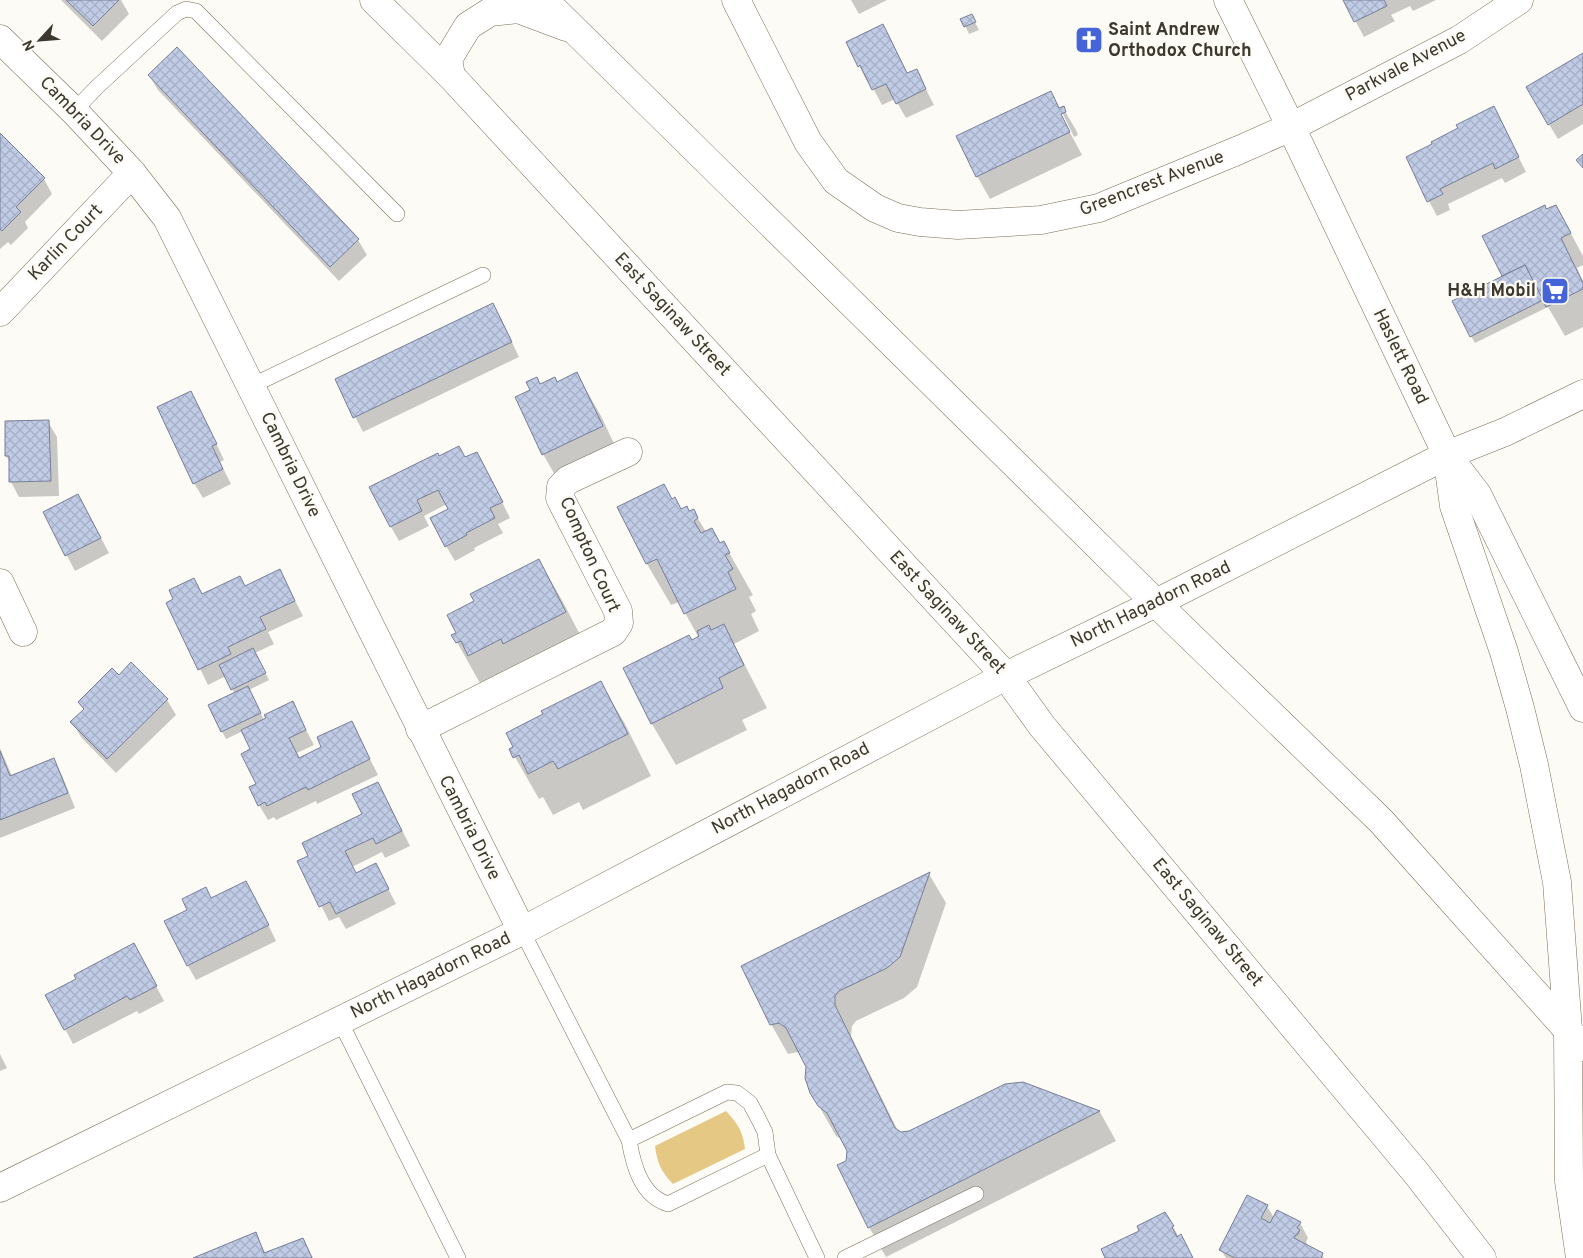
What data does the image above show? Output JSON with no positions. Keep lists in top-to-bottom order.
{
  "streets": {
    "main road": [
      "Parkvale Avenue",
      "Cambria Drive",
      "Greencrest Avenue",
      "Karlin Court",
      "East Saginaw Street",
      "Haslett Road",
      "Compton Court",
      "North Hagadorn Road"
    ]
  },
  "crossings": [
    ["Parkvale Avenue", "Greencrest Avenue"],
    ["Parkvale Avenue", "Haslett Road"],
    ["Cambria Drive", "Karlin Court"],
    ["Cambria Drive", "Compton Court"],
    ["Cambria Drive", "North Hagadorn Road"],
    ["Greencrest Avenue", "Haslett Road"],
    ["East Saginaw Street", "North Hagadorn Road"],
    ["Haslett Road", "North Hagadorn Road"]
  ],
  "places": {
    "church": ["Saint Andrew Orthodox Church"],
    "supermarket": ["H&H Mobil"]
  },
  "north": "bottom left"
}
